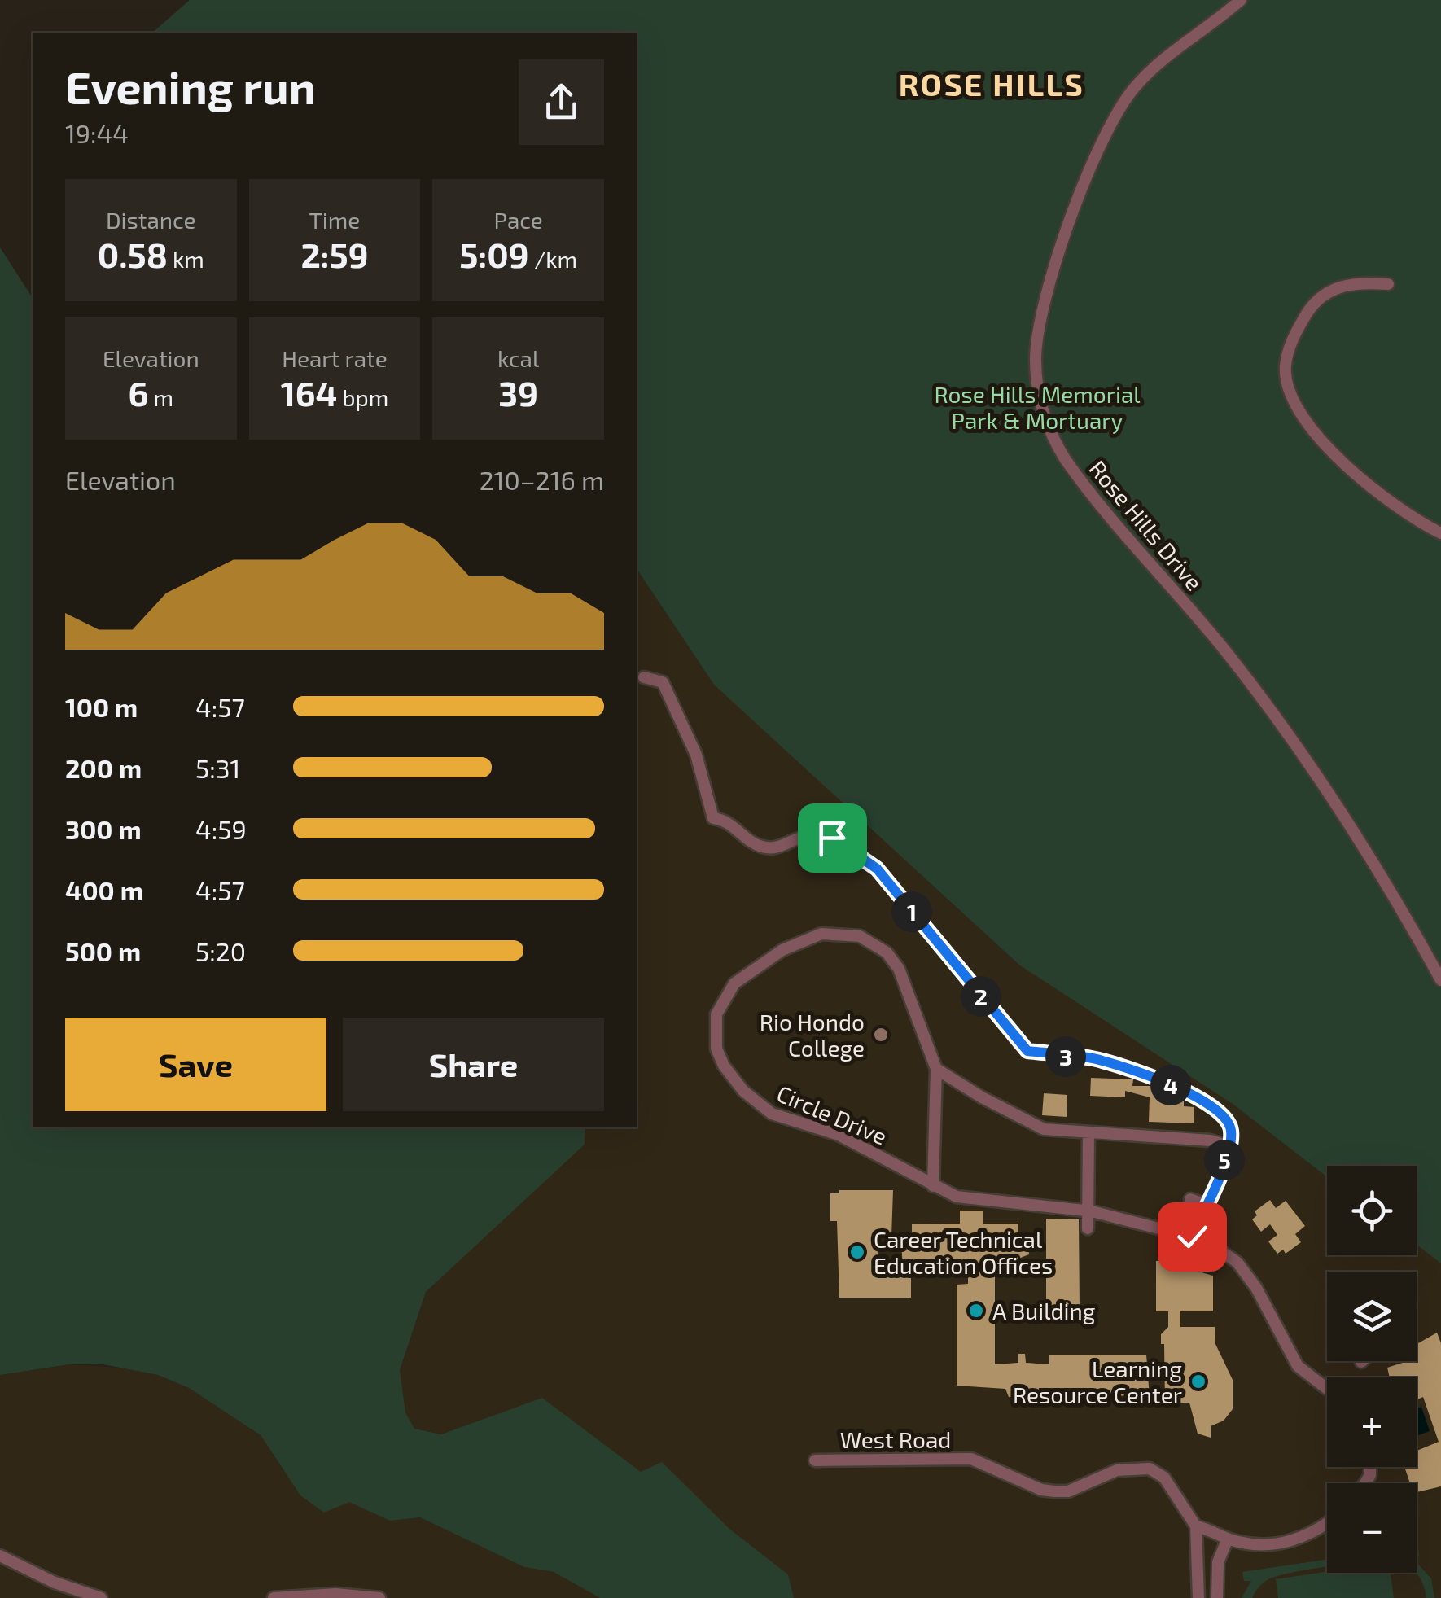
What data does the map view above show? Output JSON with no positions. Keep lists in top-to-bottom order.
{
  "streets": {
    "street": ["Rose Hills Drive", "Circle Drive", "West Road"]
  },
  "districts": ["ROSE HILLS"],
  "parks": ["Rose Hills Memorial Park & Mortuary"],
  "places": [
    "Rio Hondo College",
    "Career Technical Education Offices",
    "A Building",
    "Learning Resource Center"
  ],
  "page": {
    "heading": ["Evening run", "19:44"],
    "stats": [
      ["Distance", "0.58 km"],
      ["Time", "2:59"],
      ["Pace", "5:09 /km"],
      ["Elevation", "6 m"],
      ["Heart rate", "164 bpm"],
      ["kcal", "39"]
    ],
    "chart": ["Elevation", "210–216 m"],
    "list": [
      {
        "name": "100 m",
        "note": "4:57"
      },
      {
        "name": "200 m",
        "note": "5:31"
      },
      {
        "name": "300 m",
        "note": "4:59"
      },
      {
        "name": "400 m",
        "note": "4:57"
      },
      {
        "name": "500 m",
        "note": "5:20"
      }
    ],
    "pins": [
      "1",
      "2",
      "3",
      "4",
      "5"
    ],
    "buttons": ["Save", "Share"],
    "map_buttons": ["+", "−"]
  }
}
